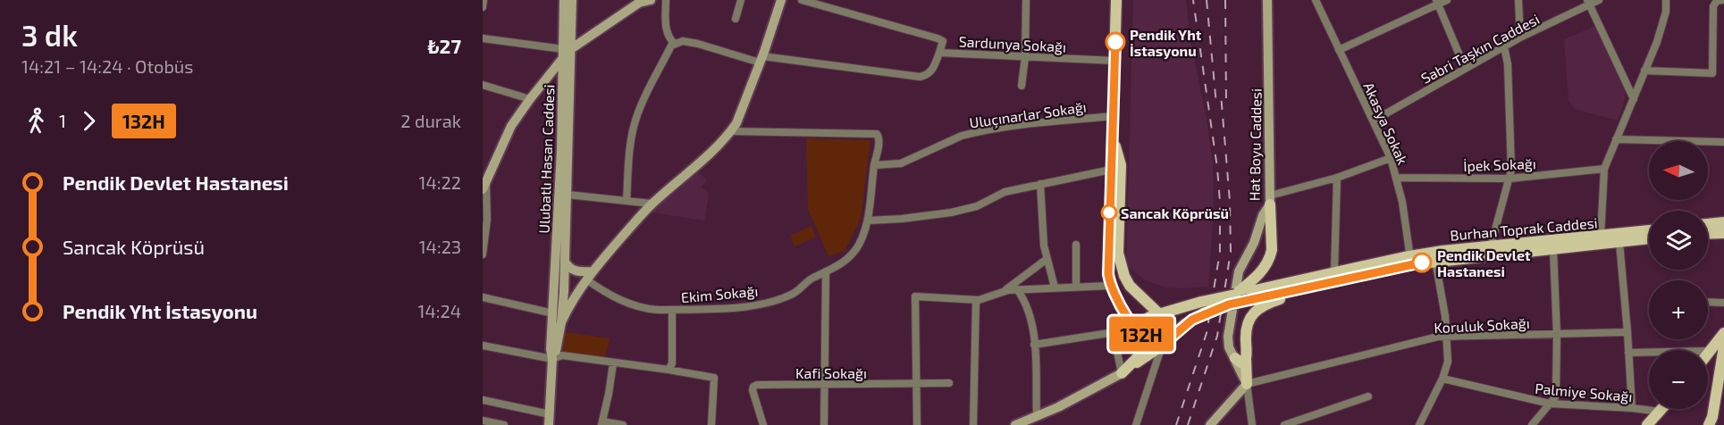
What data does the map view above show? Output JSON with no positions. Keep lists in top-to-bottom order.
{
  "streets": {
    "main road": ["Burhan Toprak Caddesi"],
    "street": [
      "Sardunya Sokağı",
      "Sabri Taşkın Caddesi",
      "Uluçınarlar Sokağı",
      "Akasya Sokak",
      "Hat Boyu Caddesi",
      "Ulubatlı Hasan Caddesi",
      "İpek Sokağı",
      "Ekim Sokağı",
      "Koruluk Sokağı",
      "Kafi Sokağı",
      "Palmiye Sokağı"
    ]
  },
  "crossings": [
    ["Sabri Taşkın Caddesi", "Akasya Sokak"],
    ["Uluçınarlar Sokağı", "Ekim Sokağı"],
    ["Akasya Sokak", "İpek Sokağı"],
    ["Akasya Sokak", "Burhan Toprak Caddesi"]
  ],
  "places": ["Pendik Yht İstasyonu", "Sancak Köprüsü", "Pendik Devlet Hastanesi"],
  "lines": ["bus line 132H"],
  "north": "left",
  "page": {
    "heading": ["3 dk", "14:21 – 14:24 · Otobüs", "₺27"],
    "on_map": "132H",
    "legs": ["1", "132H", "2 durak"],
    "map_buttons": ["+", "−"],
    "list": [
      {
        "name": "Pendik Devlet Hastanesi",
        "value": "14:22"
      },
      {
        "name": "Sancak Köprüsü",
        "value": "14:23"
      },
      {
        "name": "Pendik Yht İstasyonu",
        "value": "14:24"
      }
    ]
  }
}
